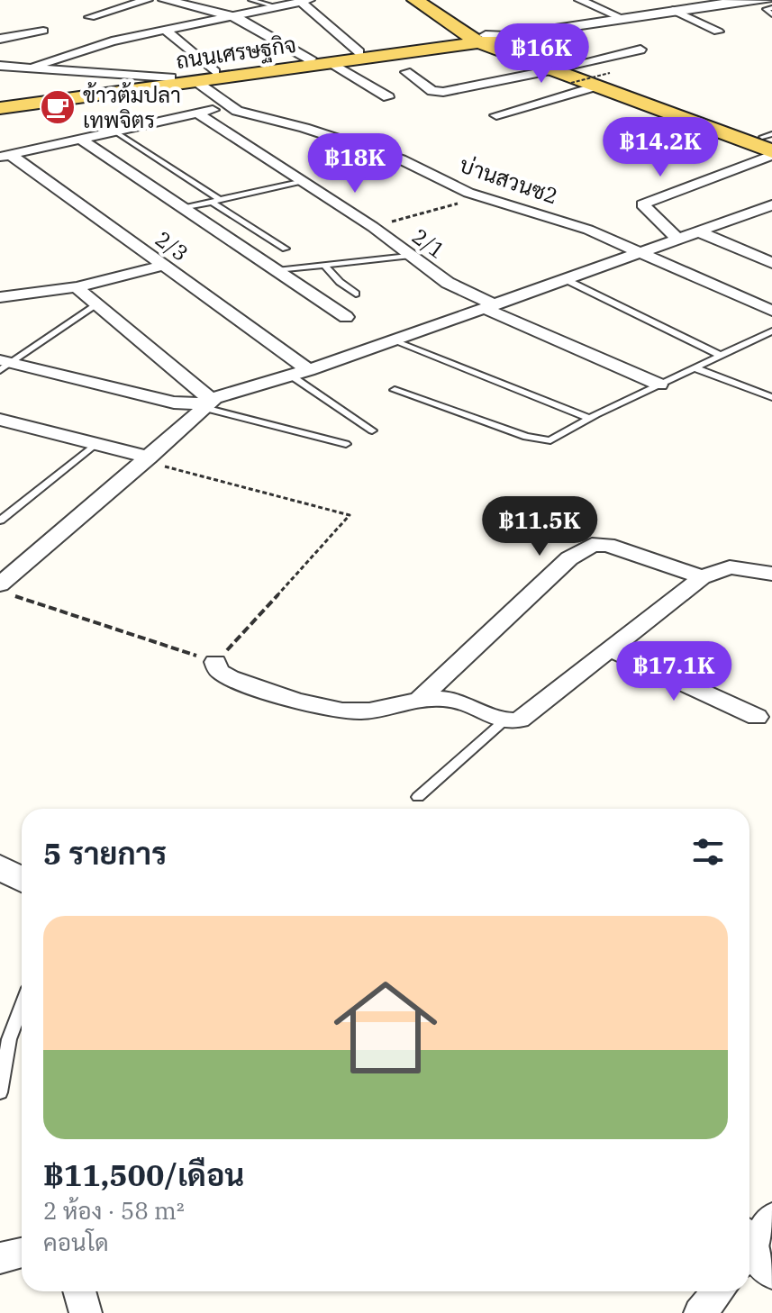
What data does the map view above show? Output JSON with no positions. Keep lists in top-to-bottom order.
{
  "streets": {
    "main road": ["ถนนเศรษฐกิจ"],
    "street": ["บ่านสวนซ2", "2/1", "2/3"]
  },
  "places": {
    "cafe": ["ข้าวต้มปลา เทพจิตร"]
  },
  "page": {
    "price": [
      "฿16K",
      "฿14.2K",
      "฿18K",
      "฿11.5K",
      "฿17.1K"
    ],
    "heading": "5 รายการ",
    "list": [
      {
        "name": "฿11,500/เดือน",
        "note": "2 ห้อง · 58 m² · คอนโด"
      }
    ]
  }
}
